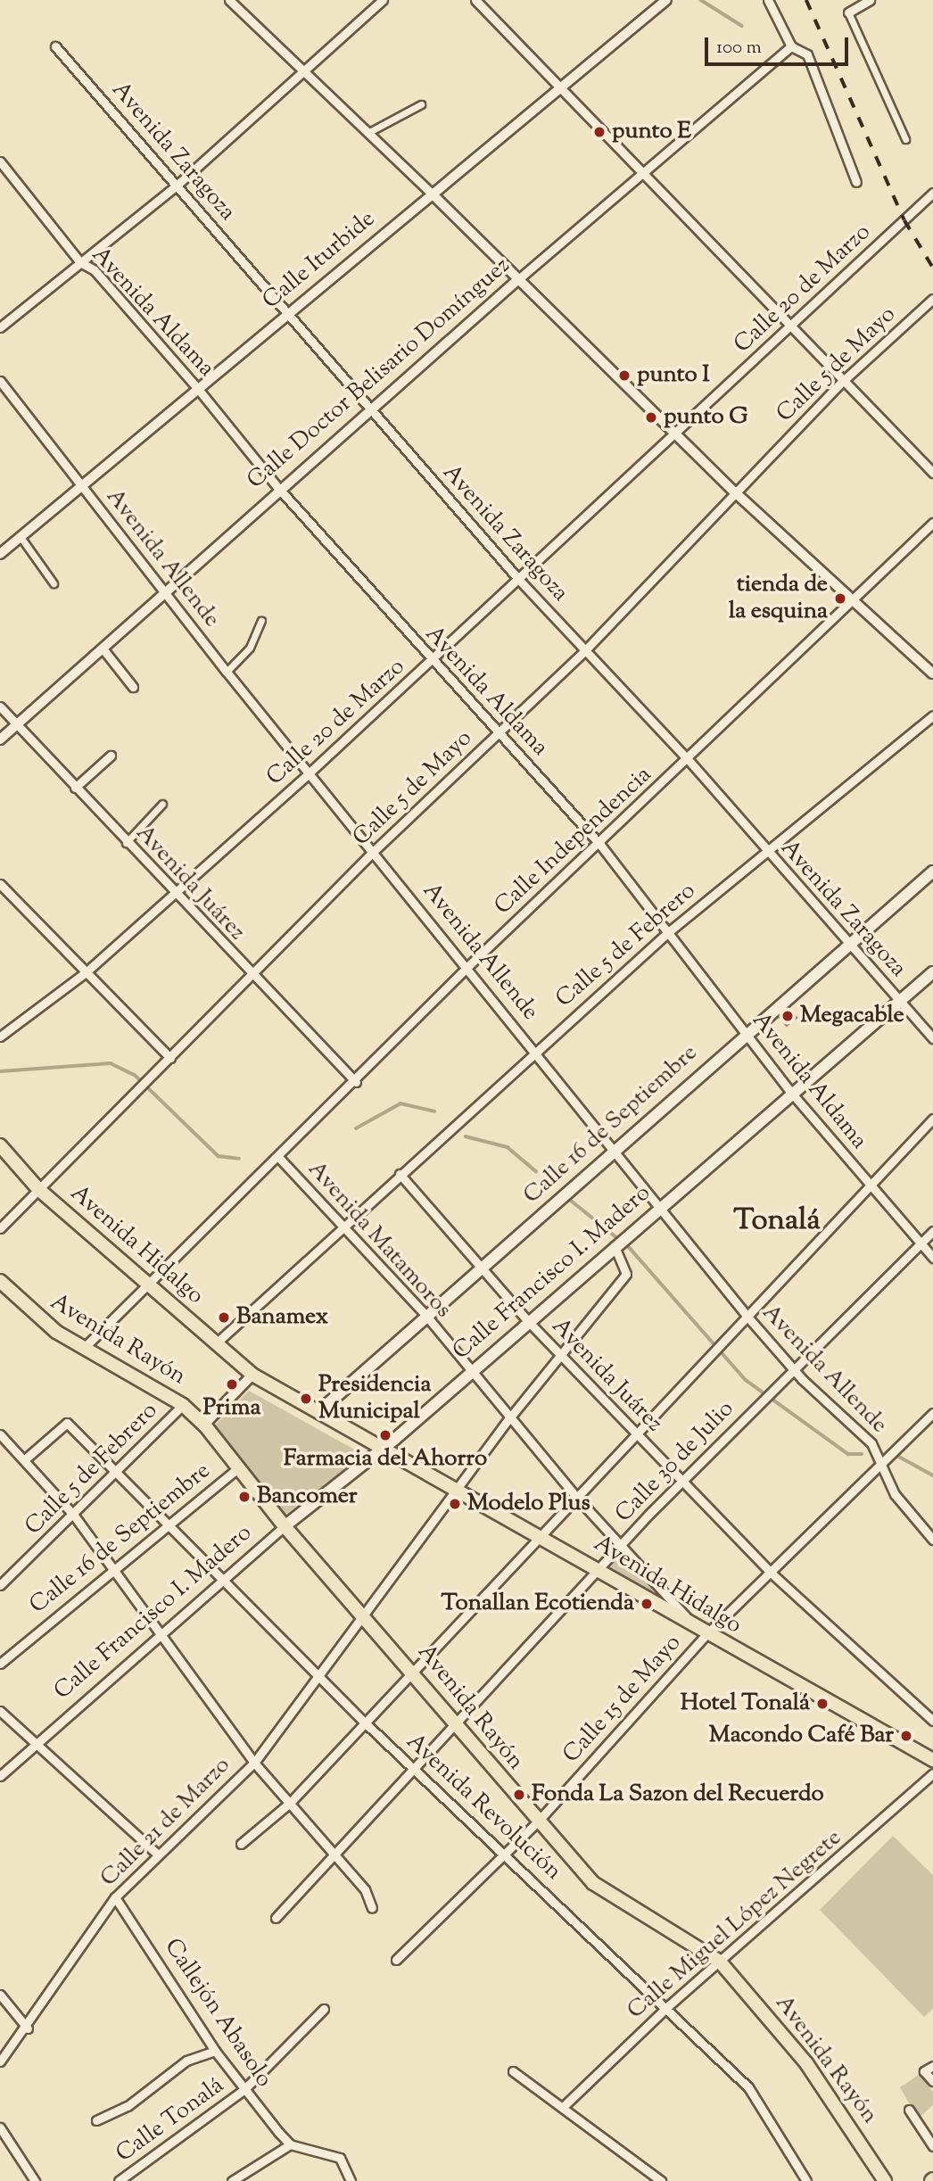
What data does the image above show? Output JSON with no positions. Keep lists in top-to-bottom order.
{
  "streets": {
    "main road": [
      "Calle 16 de Septiembre",
      "Avenida Hidalgo",
      "Calle Francisco I. Madero",
      "Avenida Rayón"
    ],
    "street": [
      "Avenida Zaragoza",
      "Calle Iturbide",
      "Calle 20 de Marzo",
      "Avenida Aldama",
      "Calle 5 de Mayo",
      "Calle Doctor Belisario Domínguez",
      "Avenida Allende",
      "Calle Independencia",
      "Avenida Juárez",
      "Calle 5 de Febrero",
      "Avenida Matamoros",
      "Calle 30 de Julio",
      "Calle 15 de Mayo",
      "Avenida Revolución",
      "Calle 21 de Marzo",
      "Calle Miguel López Negrete",
      "Callejón Abasolo",
      "Calle Tonalá"
    ]
  },
  "crossings": [
    ["Avenida Zaragoza", "Calle Iturbide"],
    ["Avenida Zaragoza", "Calle 20 de Marzo"],
    ["Avenida Zaragoza", "Calle 5 de Mayo"],
    ["Avenida Zaragoza", "Calle Doctor Belisario Domínguez"],
    ["Avenida Zaragoza", "Calle Independencia"],
    ["Avenida Zaragoza", "Calle 5 de Febrero"],
    ["Avenida Zaragoza", "Calle 16 de Septiembre"],
    ["Avenida Zaragoza", "Calle Francisco I. Madero"],
    ["Calle Iturbide", "Avenida Aldama"],
    ["Calle Iturbide", "Avenida Allende"],
    ["Calle 20 de Marzo", "Avenida Aldama"],
    ["Calle 20 de Marzo", "Avenida Allende"],
    ["Calle 20 de Marzo", "Avenida Juárez"],
    ["Avenida Aldama", "Calle 5 de Mayo"],
    ["Avenida Aldama", "Calle Doctor Belisario Domínguez"],
    ["Avenida Aldama", "Calle Independencia"],
    ["Avenida Aldama", "Calle 5 de Febrero"],
    ["Avenida Aldama", "Calle 16 de Septiembre"],
    ["Avenida Aldama", "Calle Francisco I. Madero"],
    ["Avenida Aldama", "Calle 30 de Julio"],
    ["Calle 5 de Mayo", "Avenida Allende"],
    ["Calle 5 de Mayo", "Avenida Juárez"],
    ["Calle 5 de Mayo", "Avenida Hidalgo"],
    ["Calle Doctor Belisario Domínguez", "Avenida Allende"],
    ["Calle Doctor Belisario Domínguez", "Avenida Juárez"],
    ["Avenida Allende", "Calle Independencia"],
    ["Avenida Allende", "Calle 5 de Febrero"],
    ["Avenida Allende", "Calle 16 de Septiembre"],
    ["Avenida Allende", "Calle Francisco I. Madero"],
    ["Avenida Allende", "Calle 30 de Julio"],
    ["Avenida Allende", "Calle 15 de Mayo"],
    ["Calle Independencia", "Avenida Juárez"],
    ["Calle Independencia", "Avenida Matamoros"],
    ["Calle Independencia", "Avenida Hidalgo"],
    ["Calle Independencia", "Avenida Rayón"],
    ["Avenida Juárez", "Calle 5 de Febrero"],
    ["Avenida Juárez", "Calle 16 de Septiembre"],
    ["Avenida Juárez", "Calle Francisco I. Madero"],
    ["Avenida Juárez", "Calle 30 de Julio"],
    ["Avenida Juárez", "Calle 15 de Mayo"],
    ["Calle 5 de Febrero", "Avenida Matamoros"],
    ["Calle 5 de Febrero", "Avenida Hidalgo"],
    ["Calle 5 de Febrero", "Avenida Rayón"],
    ["Calle 5 de Febrero", "Avenida Revolución"],
    ["Calle 16 de Septiembre", "Avenida Matamoros"],
    ["Calle 16 de Septiembre", "Avenida Hidalgo"],
    ["Calle 16 de Septiembre", "Avenida Rayón"],
    ["Calle 16 de Septiembre", "Avenida Revolución"],
    ["Avenida Matamoros", "Avenida Hidalgo"],
    ["Avenida Matamoros", "Calle Francisco I. Madero"],
    ["Avenida Matamoros", "Calle 30 de Julio"],
    ["Avenida Matamoros", "Calle 15 de Mayo"],
    ["Avenida Hidalgo", "Calle Francisco I. Madero"],
    ["Avenida Hidalgo", "Calle 30 de Julio"],
    ["Avenida Hidalgo", "Calle 15 de Mayo"],
    ["Calle Francisco I. Madero", "Avenida Rayón"],
    ["Calle Francisco I. Madero", "Avenida Revolución"],
    ["Avenida Rayón", "Calle 30 de Julio"],
    ["Avenida Rayón", "Calle 15 de Mayo"],
    ["Avenida Rayón", "Calle 21 de Marzo"],
    ["Avenida Rayón", "Calle Miguel López Negrete"],
    ["Calle 30 de Julio", "Avenida Revolución"],
    ["Calle 15 de Mayo", "Avenida Revolución"],
    ["Avenida Revolución", "Calle 21 de Marzo"],
    ["Avenida Revolución", "Calle Miguel López Negrete"],
    ["Calle 21 de Marzo", "Callejón Abasolo"],
    ["Callejón Abasolo", "Calle Tonalá"]
  ],
  "districts": ["Tonalá"],
  "places": [
    "punto E",
    "punto I",
    "punto G",
    "tienda de la esquina",
    "Megacable",
    "Banamex",
    "Prima",
    "Presidencia Municipal",
    "Farmacia del Ahorro",
    "Bancomer",
    "Modelo Plus",
    "Tonallan Ecotienda",
    "Hotel Tonalá",
    "Macondo Café Bar",
    "Fonda La Sazon del Recuerdo"
  ],
  "scale_bar": "100 m"
}
